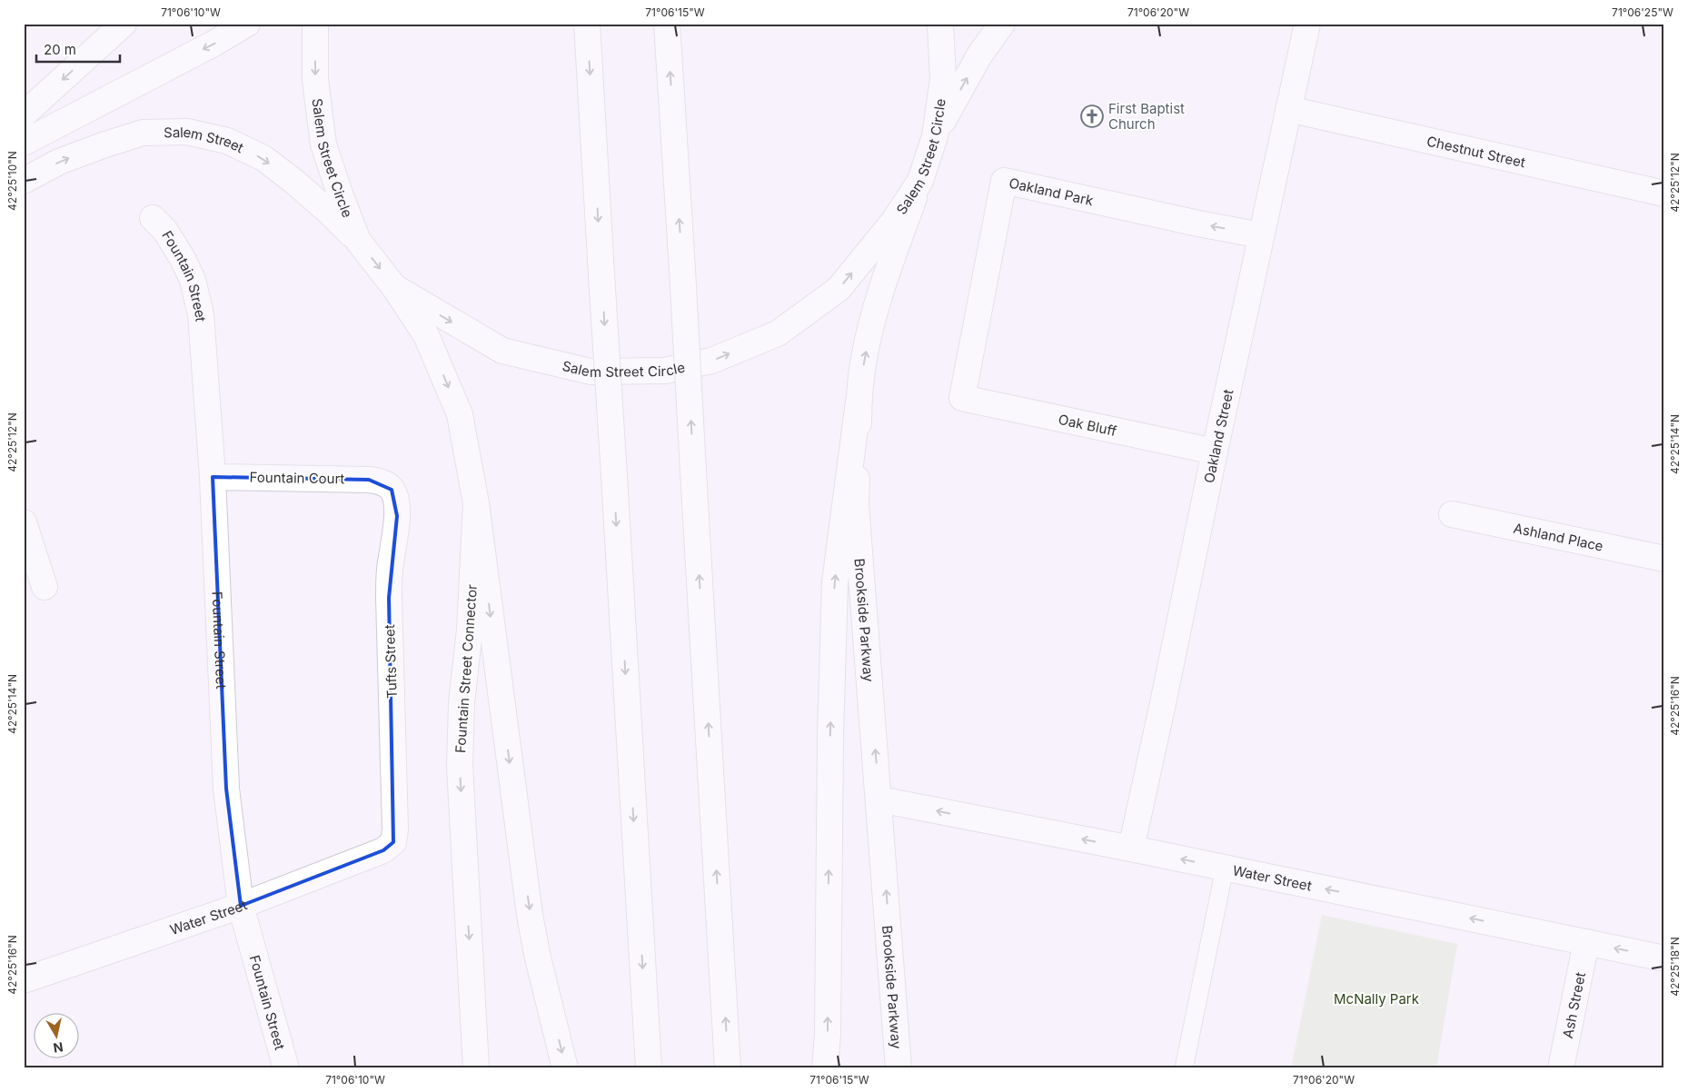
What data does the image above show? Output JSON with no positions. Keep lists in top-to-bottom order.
{
  "streets": {
    "main road": [
      "Salem Street",
      "Chestnut Street",
      "Salem Street Circle",
      "Oakland Park",
      "Fountain Street",
      "Oak Bluff",
      "Oakland Street",
      "Fountain Court",
      "Ashland Place",
      "Brookside Parkway",
      "Tufts Street",
      "Fountain Street Connector",
      "Water Street",
      "Ash Street"
    ]
  },
  "crossings": [
    ["Salem Street", "Salem Street Circle"],
    ["Chestnut Street", "Oakland Street"],
    ["Salem Street Circle", "Brookside Parkway"],
    ["Salem Street Circle", "Fountain Street Connector"],
    ["Oakland Park", "Oak Bluff"],
    ["Oakland Park", "Oakland Street"],
    ["Fountain Street", "Fountain Court"],
    ["Fountain Street", "Water Street"],
    ["Oak Bluff", "Oakland Street"],
    ["Oakland Street", "Water Street"],
    ["Fountain Court", "Tufts Street"],
    ["Brookside Parkway", "Water Street"],
    ["Tufts Street", "Water Street"],
    ["Water Street", "Ash Street"]
  ],
  "one_way": ["Salem Street", "Water Street"],
  "parks": ["McNally Park"],
  "places": {
    "church": ["First Baptist Church"]
  },
  "scale_bar": "20 m",
  "north": "bottom",
  "coordinates": [
    "71°06'10\"W",
    "71°06'15\"W",
    "71°06'20\"W",
    "71°06'25\"W",
    "42°25'10\"N",
    "42°25'12\"N",
    "42°25'14\"N",
    "42°25'16\"N",
    "42°25'18\"N"
  ]
}
